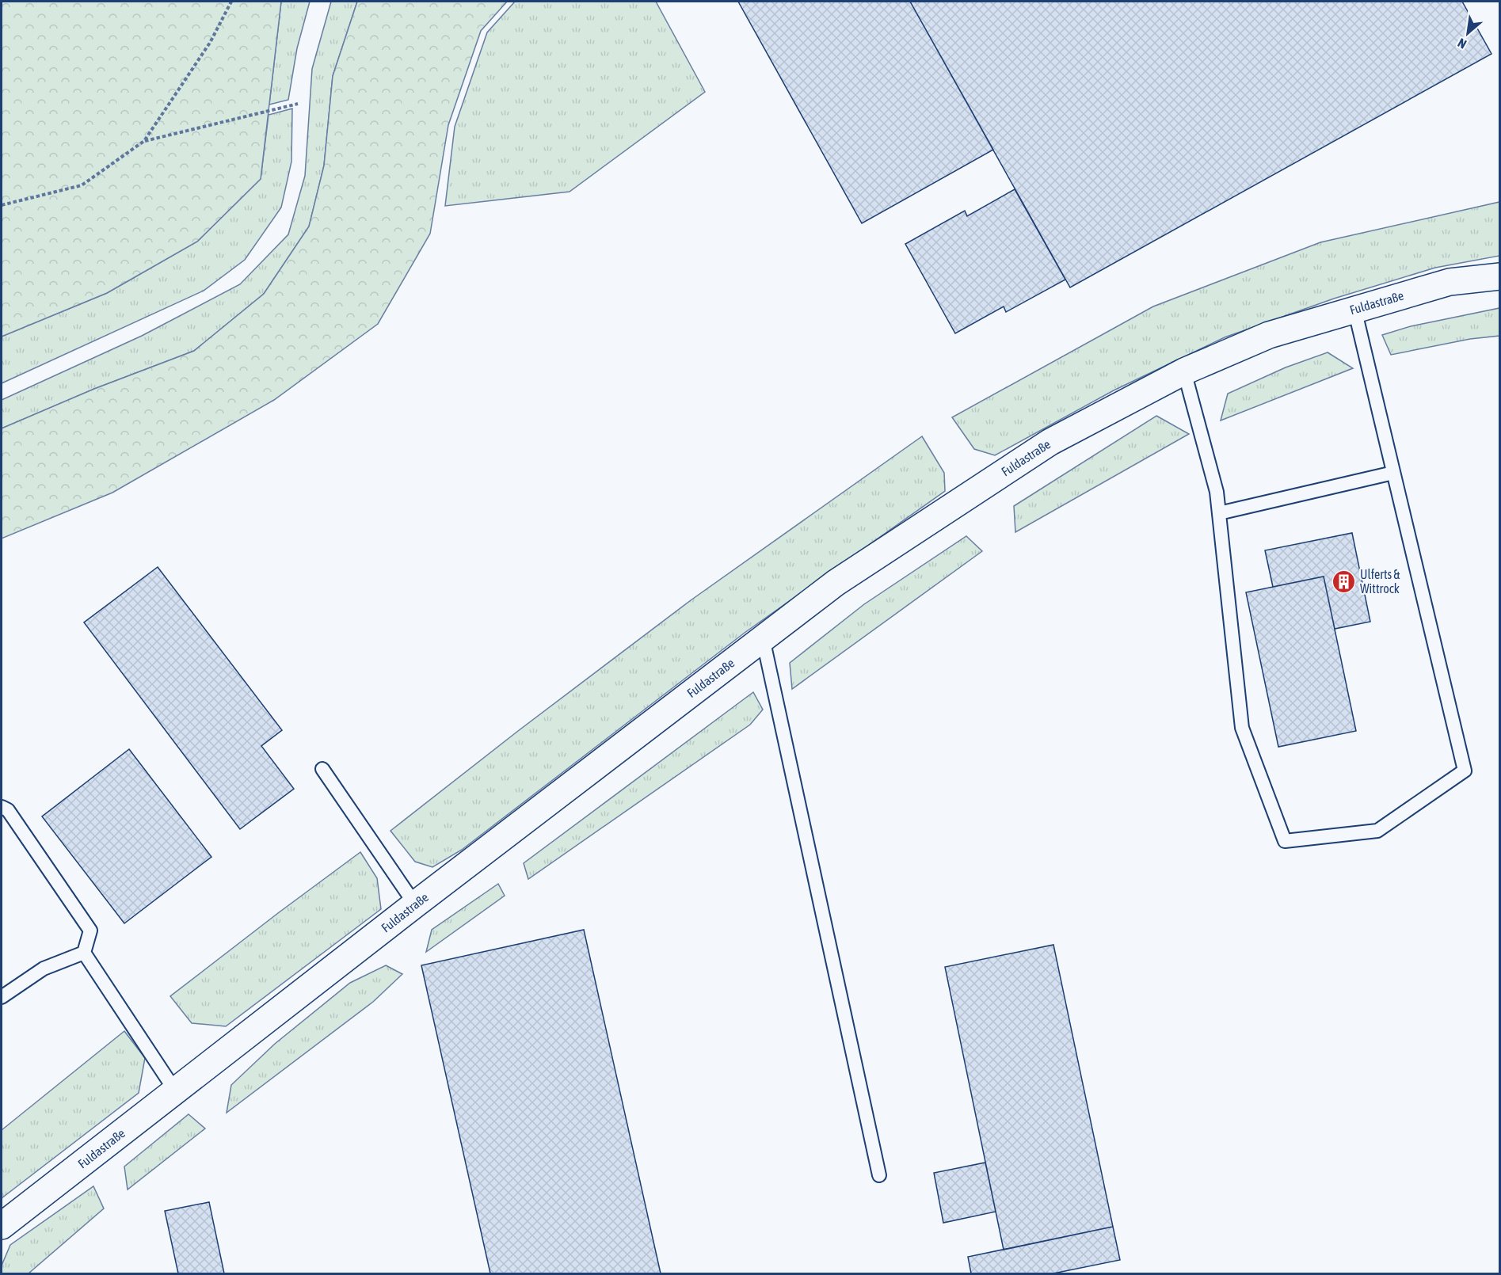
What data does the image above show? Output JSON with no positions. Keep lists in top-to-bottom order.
{
  "streets": {
    "street": ["Fuldastraße"]
  },
  "places": {
    "building": ["Ulferts & Wittrock"]
  },
  "north": "bottom left"
}
